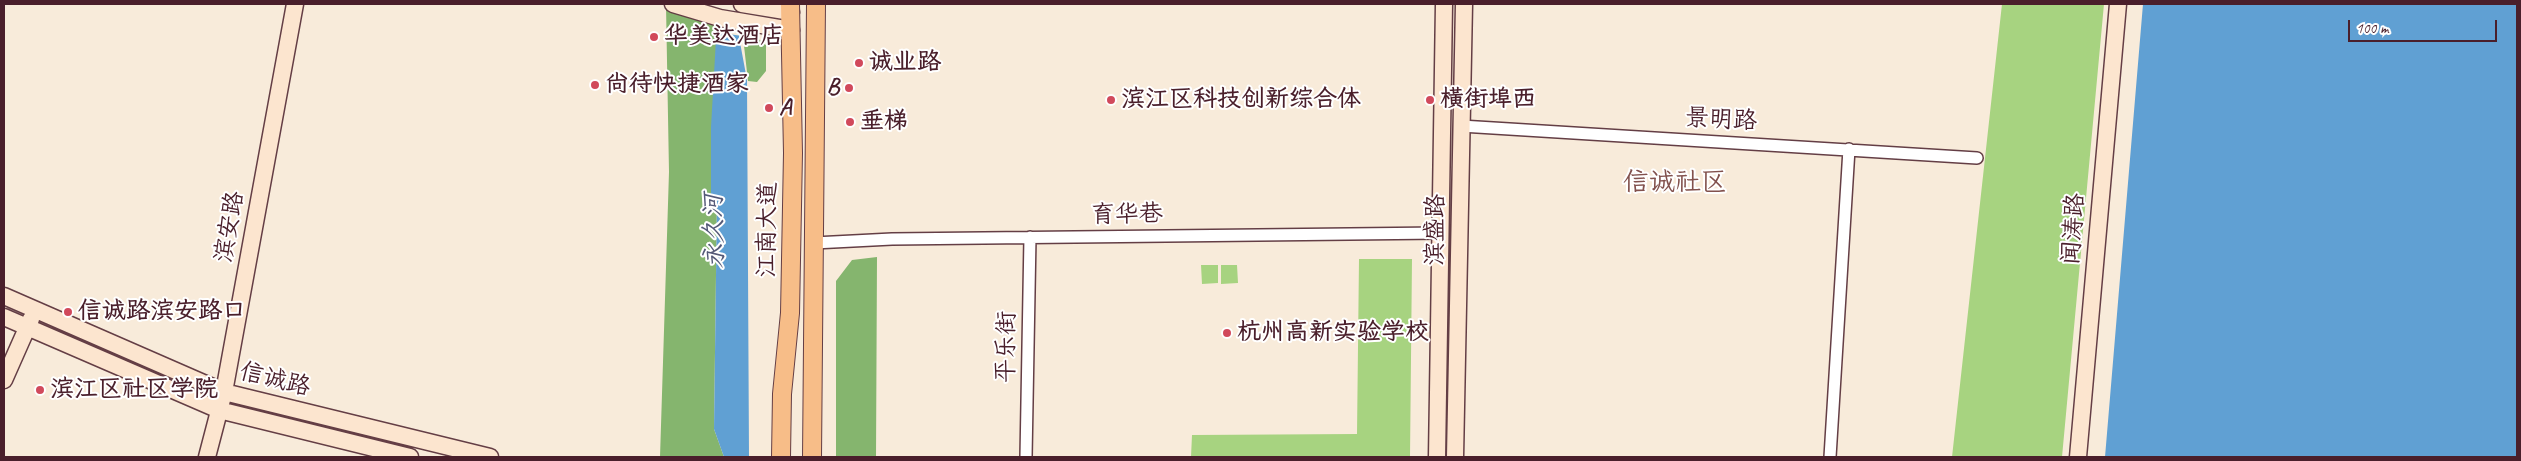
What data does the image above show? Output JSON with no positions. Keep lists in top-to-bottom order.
{
  "streets": {
    "main road": [
      "滨安路",
      "闻涛路",
      "江南大道",
      "滨盛路",
      "信诚路"
    ],
    "street": ["景明路", "育华巷", "平乐街"]
  },
  "crossings": [
    ["景明路", "滨盛路"],
    ["育华巷", "江南大道"],
    ["育华巷", "滨盛路"],
    ["育华巷", "平乐街"],
    ["滨安路", "信诚路"]
  ],
  "districts": ["信诚社区"],
  "water": ["永久河"],
  "places": [
    "华美达酒店",
    "诚业路",
    "尚待快捷酒家",
    "B",
    "滨江区科技创新综合体",
    "横街埠西",
    "A",
    "垂梯",
    "信诚路滨安路口",
    "杭州高新实验学校",
    "滨江区社区学院"
  ],
  "scale_bar": "100 m"
}
